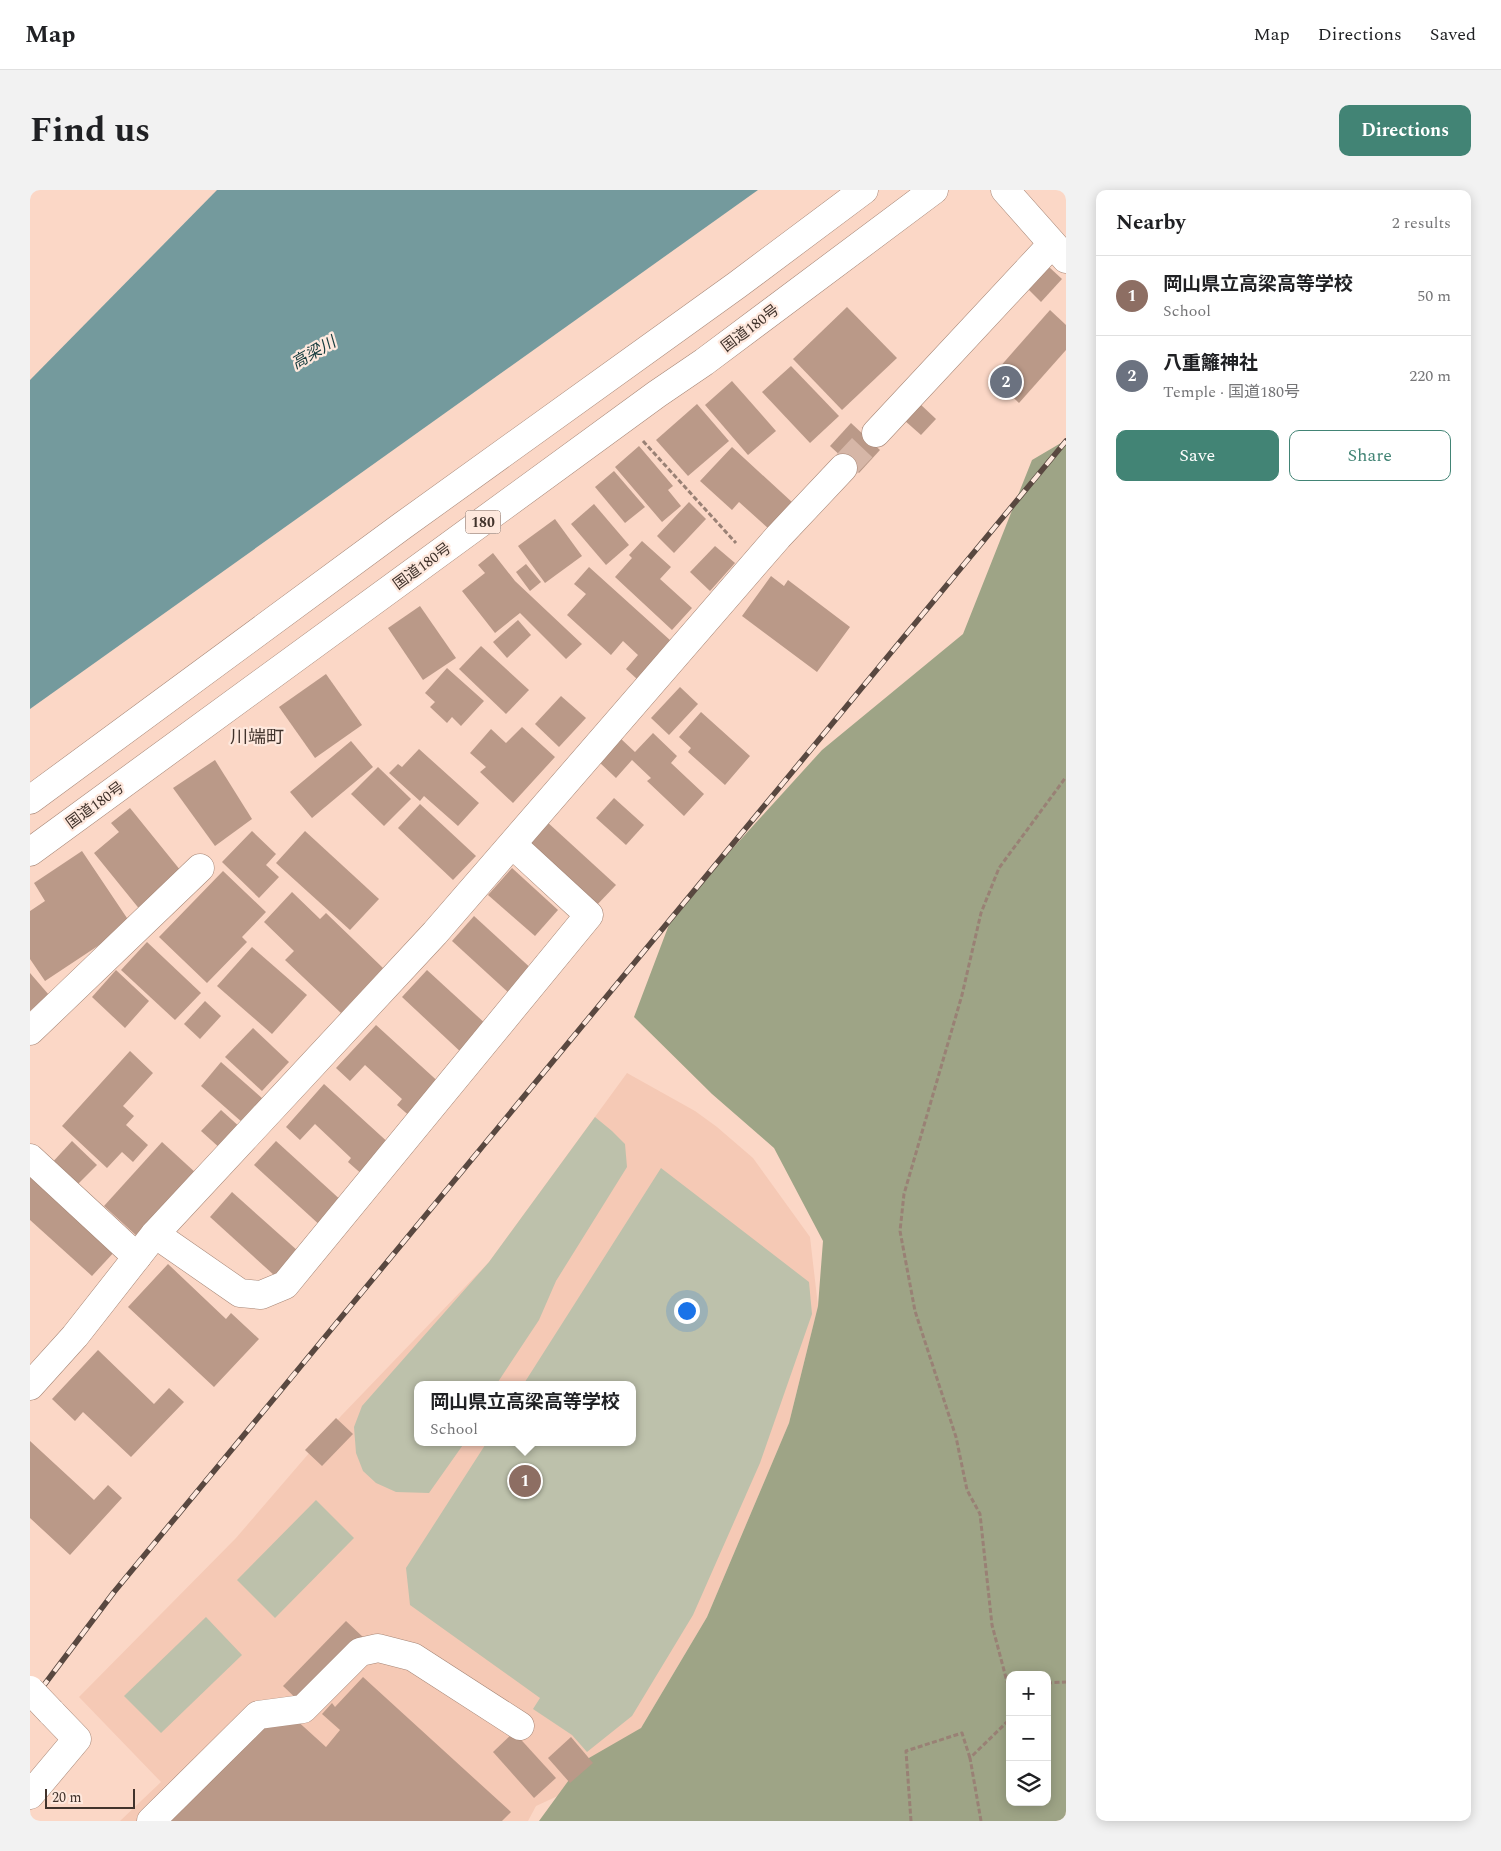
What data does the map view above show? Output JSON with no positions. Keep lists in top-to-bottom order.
{
  "streets": {
    "main road": ["国道180号", "180"]
  },
  "districts": ["川端町"],
  "water": ["高梁川"],
  "scale_bar": "20 m",
  "page": {
    "header": "Map",
    "nav": ["Map", "Directions", "Saved"],
    "title": "Find us",
    "buttons": [
      "Directions",
      ["Save", "Share"]
    ],
    "heading": ["Nearby", "2 results"],
    "list": [
      {
        "mark": "1",
        "name": "岡山県立高梁高等学校",
        "note": "School",
        "value": "50 m"
      },
      {
        "mark": "2",
        "name": "八重籬神社",
        "note": "Temple · 国道180号",
        "value": "220 m"
      }
    ],
    "pins": ["2", "1"],
    "popup": ["岡山県立高梁高等学校", "School"],
    "map_buttons": ["+", "−"],
    "scale": "20 m"
  }
}
